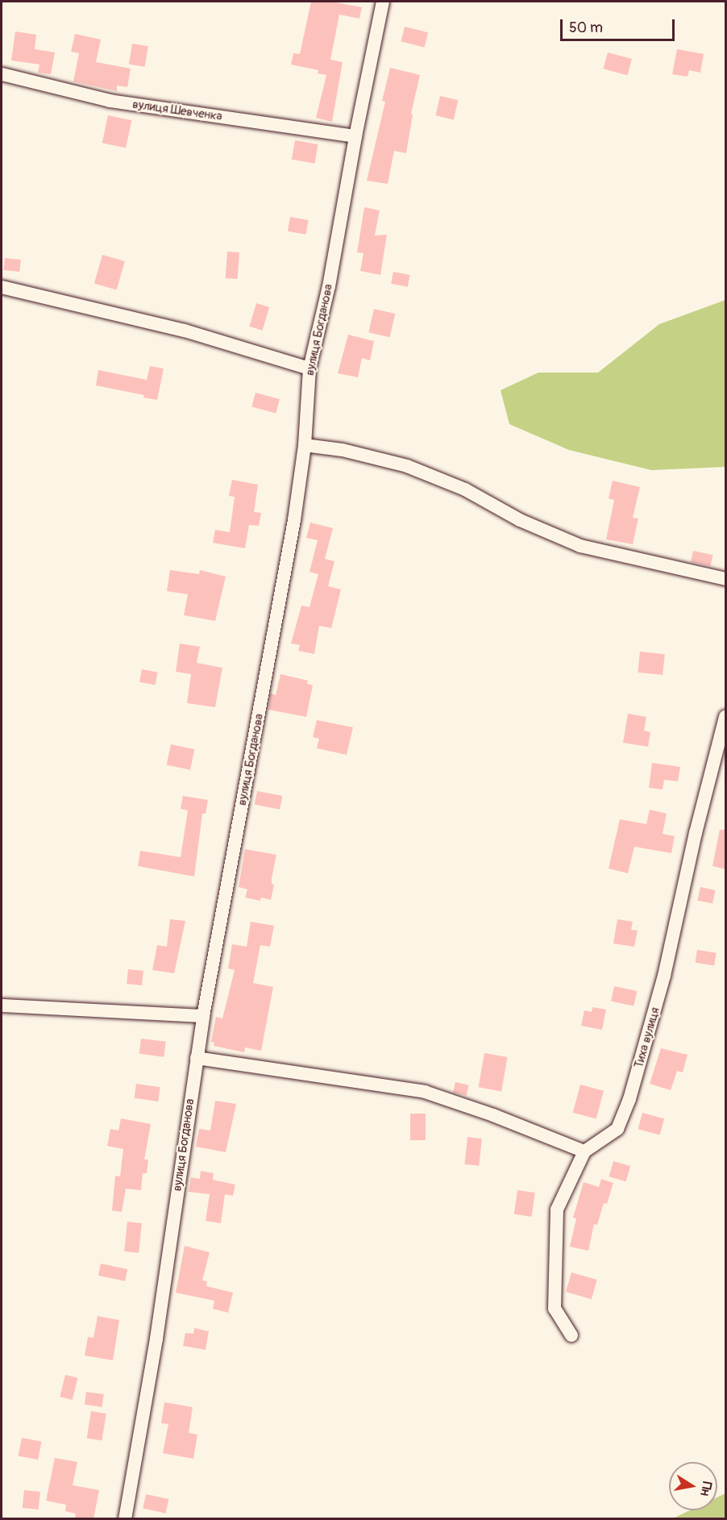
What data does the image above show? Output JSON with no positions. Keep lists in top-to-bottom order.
{
  "streets": {
    "street": ["вулиця Шевченка", "вулиця Богданова", "Тиха вулиця"]
  },
  "crossings": [
    ["вулиця Шевченка", "вулиця Богданова"]
  ],
  "scale_bar": "50 m",
  "north": "right"
}
